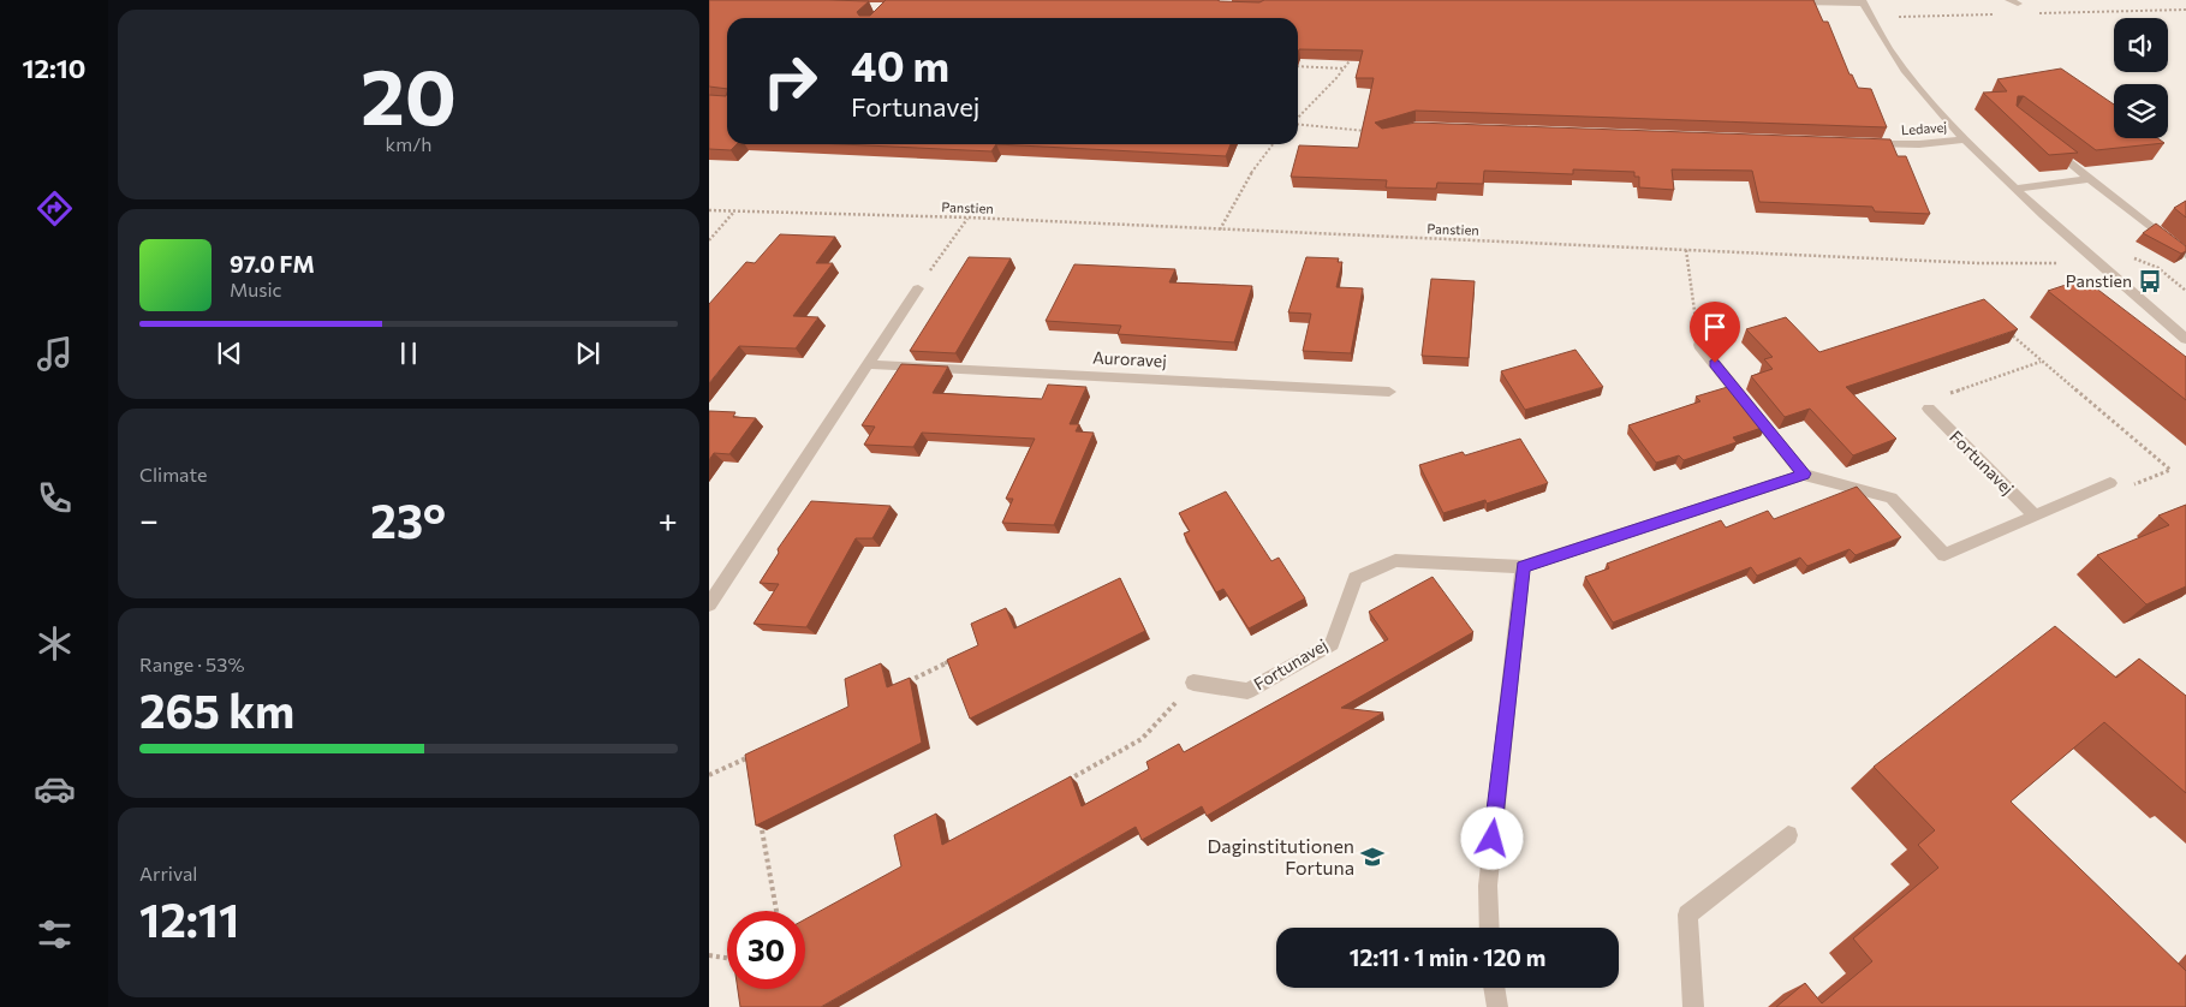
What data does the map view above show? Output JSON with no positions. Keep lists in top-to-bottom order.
{
  "streets": {
    "street": ["Ledavej", "Auroravej", "Fortunavej"],
    "path": ["Panstien"]
  },
  "crossings": [
    ["Ledavej", "Panstien"]
  ],
  "places": {
    "bus stop": ["Panstien"],
    "school or university": ["Daginstitutionen Fortuna"]
  },
  "page": {
    "tabs": "12:10",
    "tile": [
      ["20", "km/h"],
      "Climate",
      ["Range · 53%", "265 km"],
      ["Arrival", "12:11"]
    ],
    "turn": ["40 m", "Fortunavej"],
    "song": ["97.0 FM", "Music"],
    "heat": ["−", "23°", "+"],
    "limit": "30",
    "trip": "12:11 · 1 min · 120 m"
  }
}
